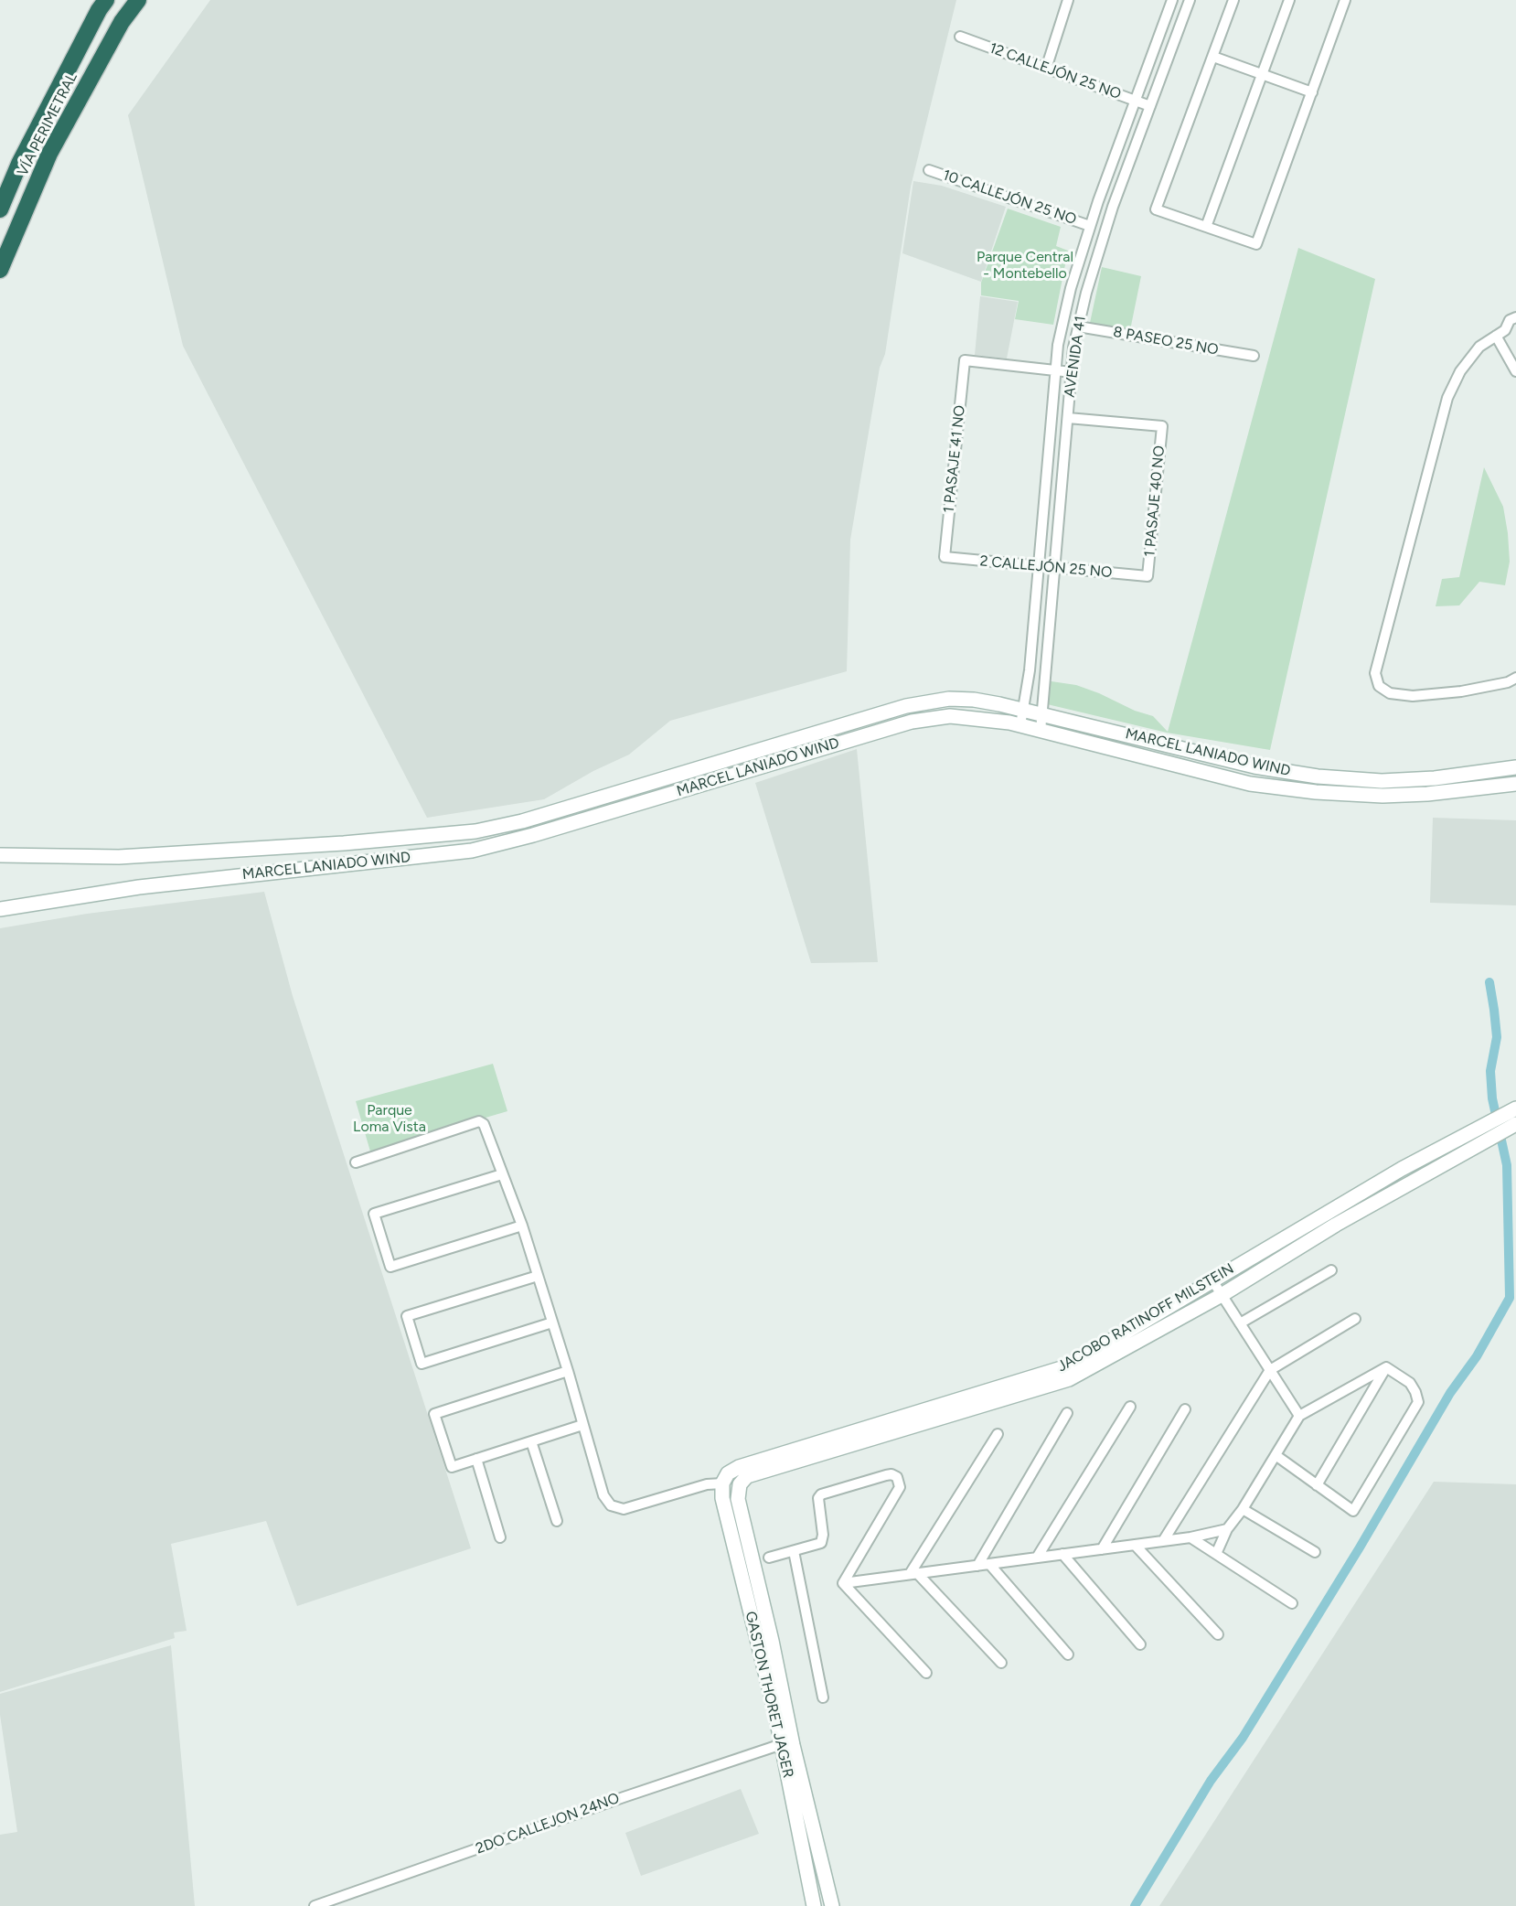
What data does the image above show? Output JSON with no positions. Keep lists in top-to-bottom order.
{
  "streets": {
    "highway": ["VÍA PERIMETRAL"],
    "main road": ["MARCEL LANIADO WIND", "JACOBO RATINOFF MILSTEIN", "GASTON THORET JAGER"],
    "street": [
      "12 CALLEJÓN 25 NO",
      "10 CALLEJÓN 25 NO",
      "8 PASEO 25 NO",
      "AVENIDA 41",
      "1 PASAJE 41 NO",
      "1 PASAJE 40 NO",
      "2 CALLEJÓN 25 NO",
      "2DO CALLEJON 24NO"
    ]
  },
  "crossings": [
    ["12 CALLEJÓN 25 NO", "AVENIDA 41"],
    ["10 CALLEJÓN 25 NO", "AVENIDA 41"],
    ["8 PASEO 25 NO", "AVENIDA 41"],
    ["AVENIDA 41", "1 PASAJE 41 NO"],
    ["AVENIDA 41", "1 PASAJE 40 NO"],
    ["AVENIDA 41", "2 CALLEJÓN 25 NO"],
    ["AVENIDA 41", "MARCEL LANIADO WIND"],
    ["1 PASAJE 41 NO", "2 CALLEJÓN 25 NO"],
    ["1 PASAJE 40 NO", "2 CALLEJÓN 25 NO"],
    ["JACOBO RATINOFF MILSTEIN", "GASTON THORET JAGER"],
    ["GASTON THORET JAGER", "2DO CALLEJON 24NO"]
  ],
  "parks": ["Parque Central - Montebello", "Parque Loma Vista"]
}
